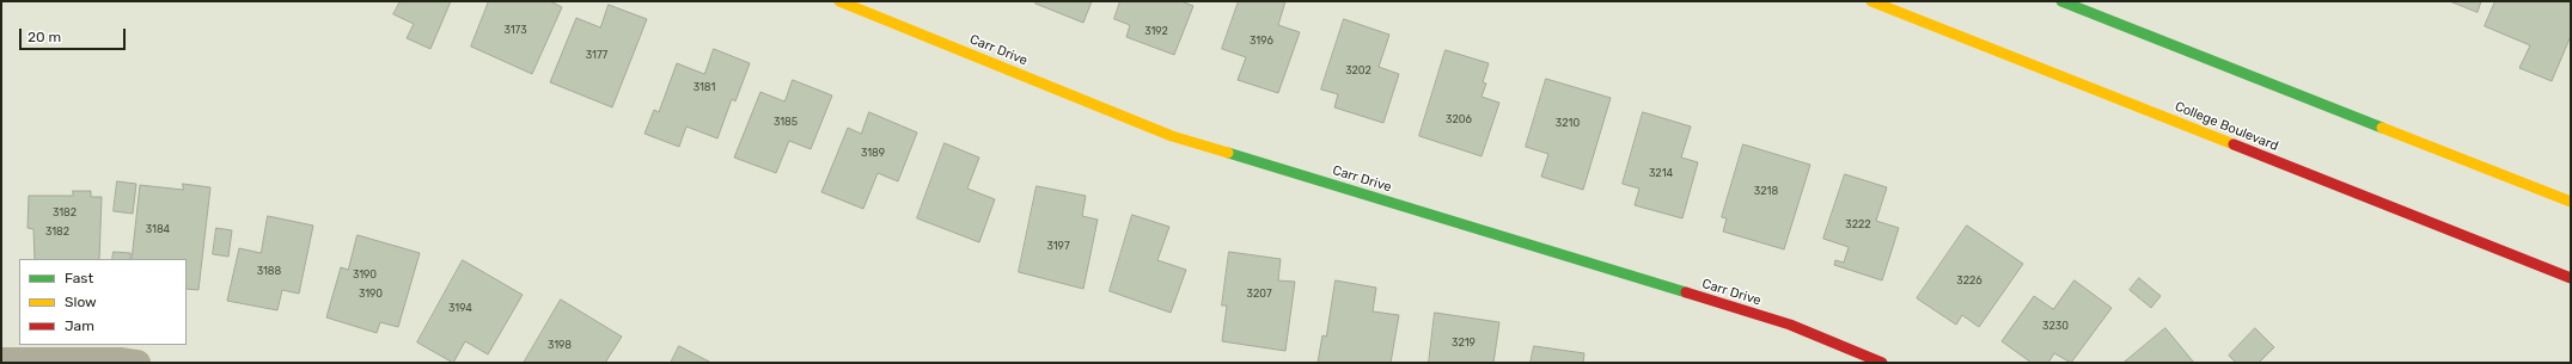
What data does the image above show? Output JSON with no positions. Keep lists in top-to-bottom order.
{
  "streets": {
    "main road": ["Carr Drive", "College Boulevard"]
  },
  "house_numbers": [
    "3173",
    "3192",
    "3196",
    "3177",
    "3202",
    "3181",
    "3206",
    "3185",
    "3210",
    "3189",
    "3214",
    "3218",
    "3182",
    "3222",
    "3184",
    "3182",
    "3197",
    "3188",
    "3190",
    "3226",
    "3190",
    "3207",
    "3194",
    "3230",
    "3219",
    "3198"
  ],
  "legend": ["Fast", "Slow", "Jam"],
  "scale_bar": "20 m"
}
